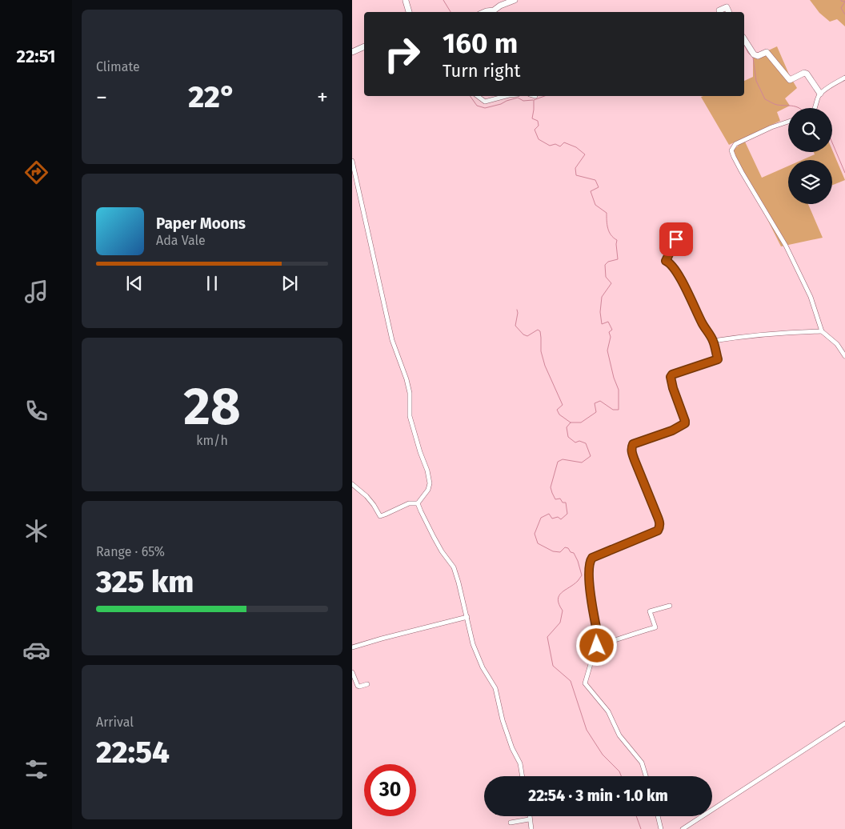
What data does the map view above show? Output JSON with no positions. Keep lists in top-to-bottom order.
{
  "page": {
    "tabs": "22:51",
    "tile": [
      "Climate",
      ["28", "km/h"],
      ["Range · 65%", "325 km"],
      ["Arrival", "22:54"]
    ],
    "turn": ["160 m", "Turn right"],
    "heat": ["−", "22°", "+"],
    "song": ["Paper Moons", "Ada Vale"],
    "limit": "30",
    "trip": "22:54 · 3 min · 1.0 km"
  }
}
